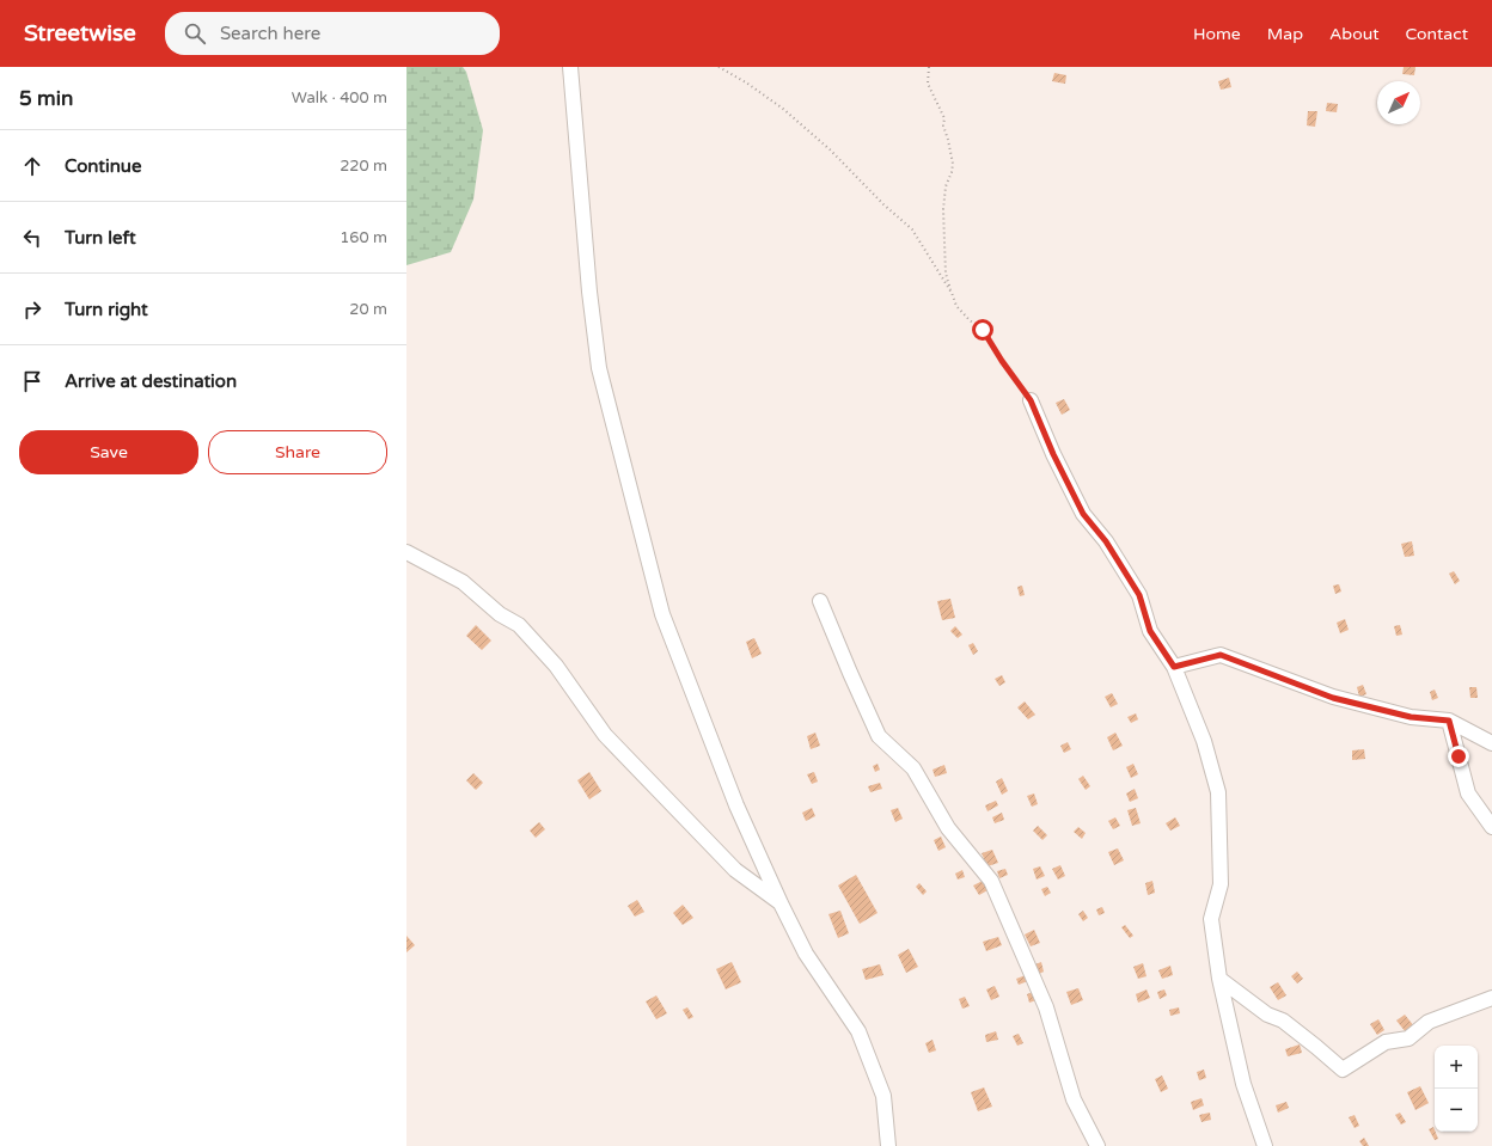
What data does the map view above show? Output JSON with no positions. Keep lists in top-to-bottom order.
{
  "north": "top right",
  "page": {
    "header": "Streetwise",
    "search": "Search here",
    "nav": [
      "Home",
      "Map",
      "About",
      "Contact"
    ],
    "heading": ["5 min", "Walk · 400 m"],
    "list": [
      ["Continue", "220 m"],
      ["Turn left", "160 m"],
      ["Turn right", "20 m"],
      "Arrive at destination"
    ],
    "buttons": ["Save", "Share"],
    "map_buttons": ["+", "−"]
  }
}
